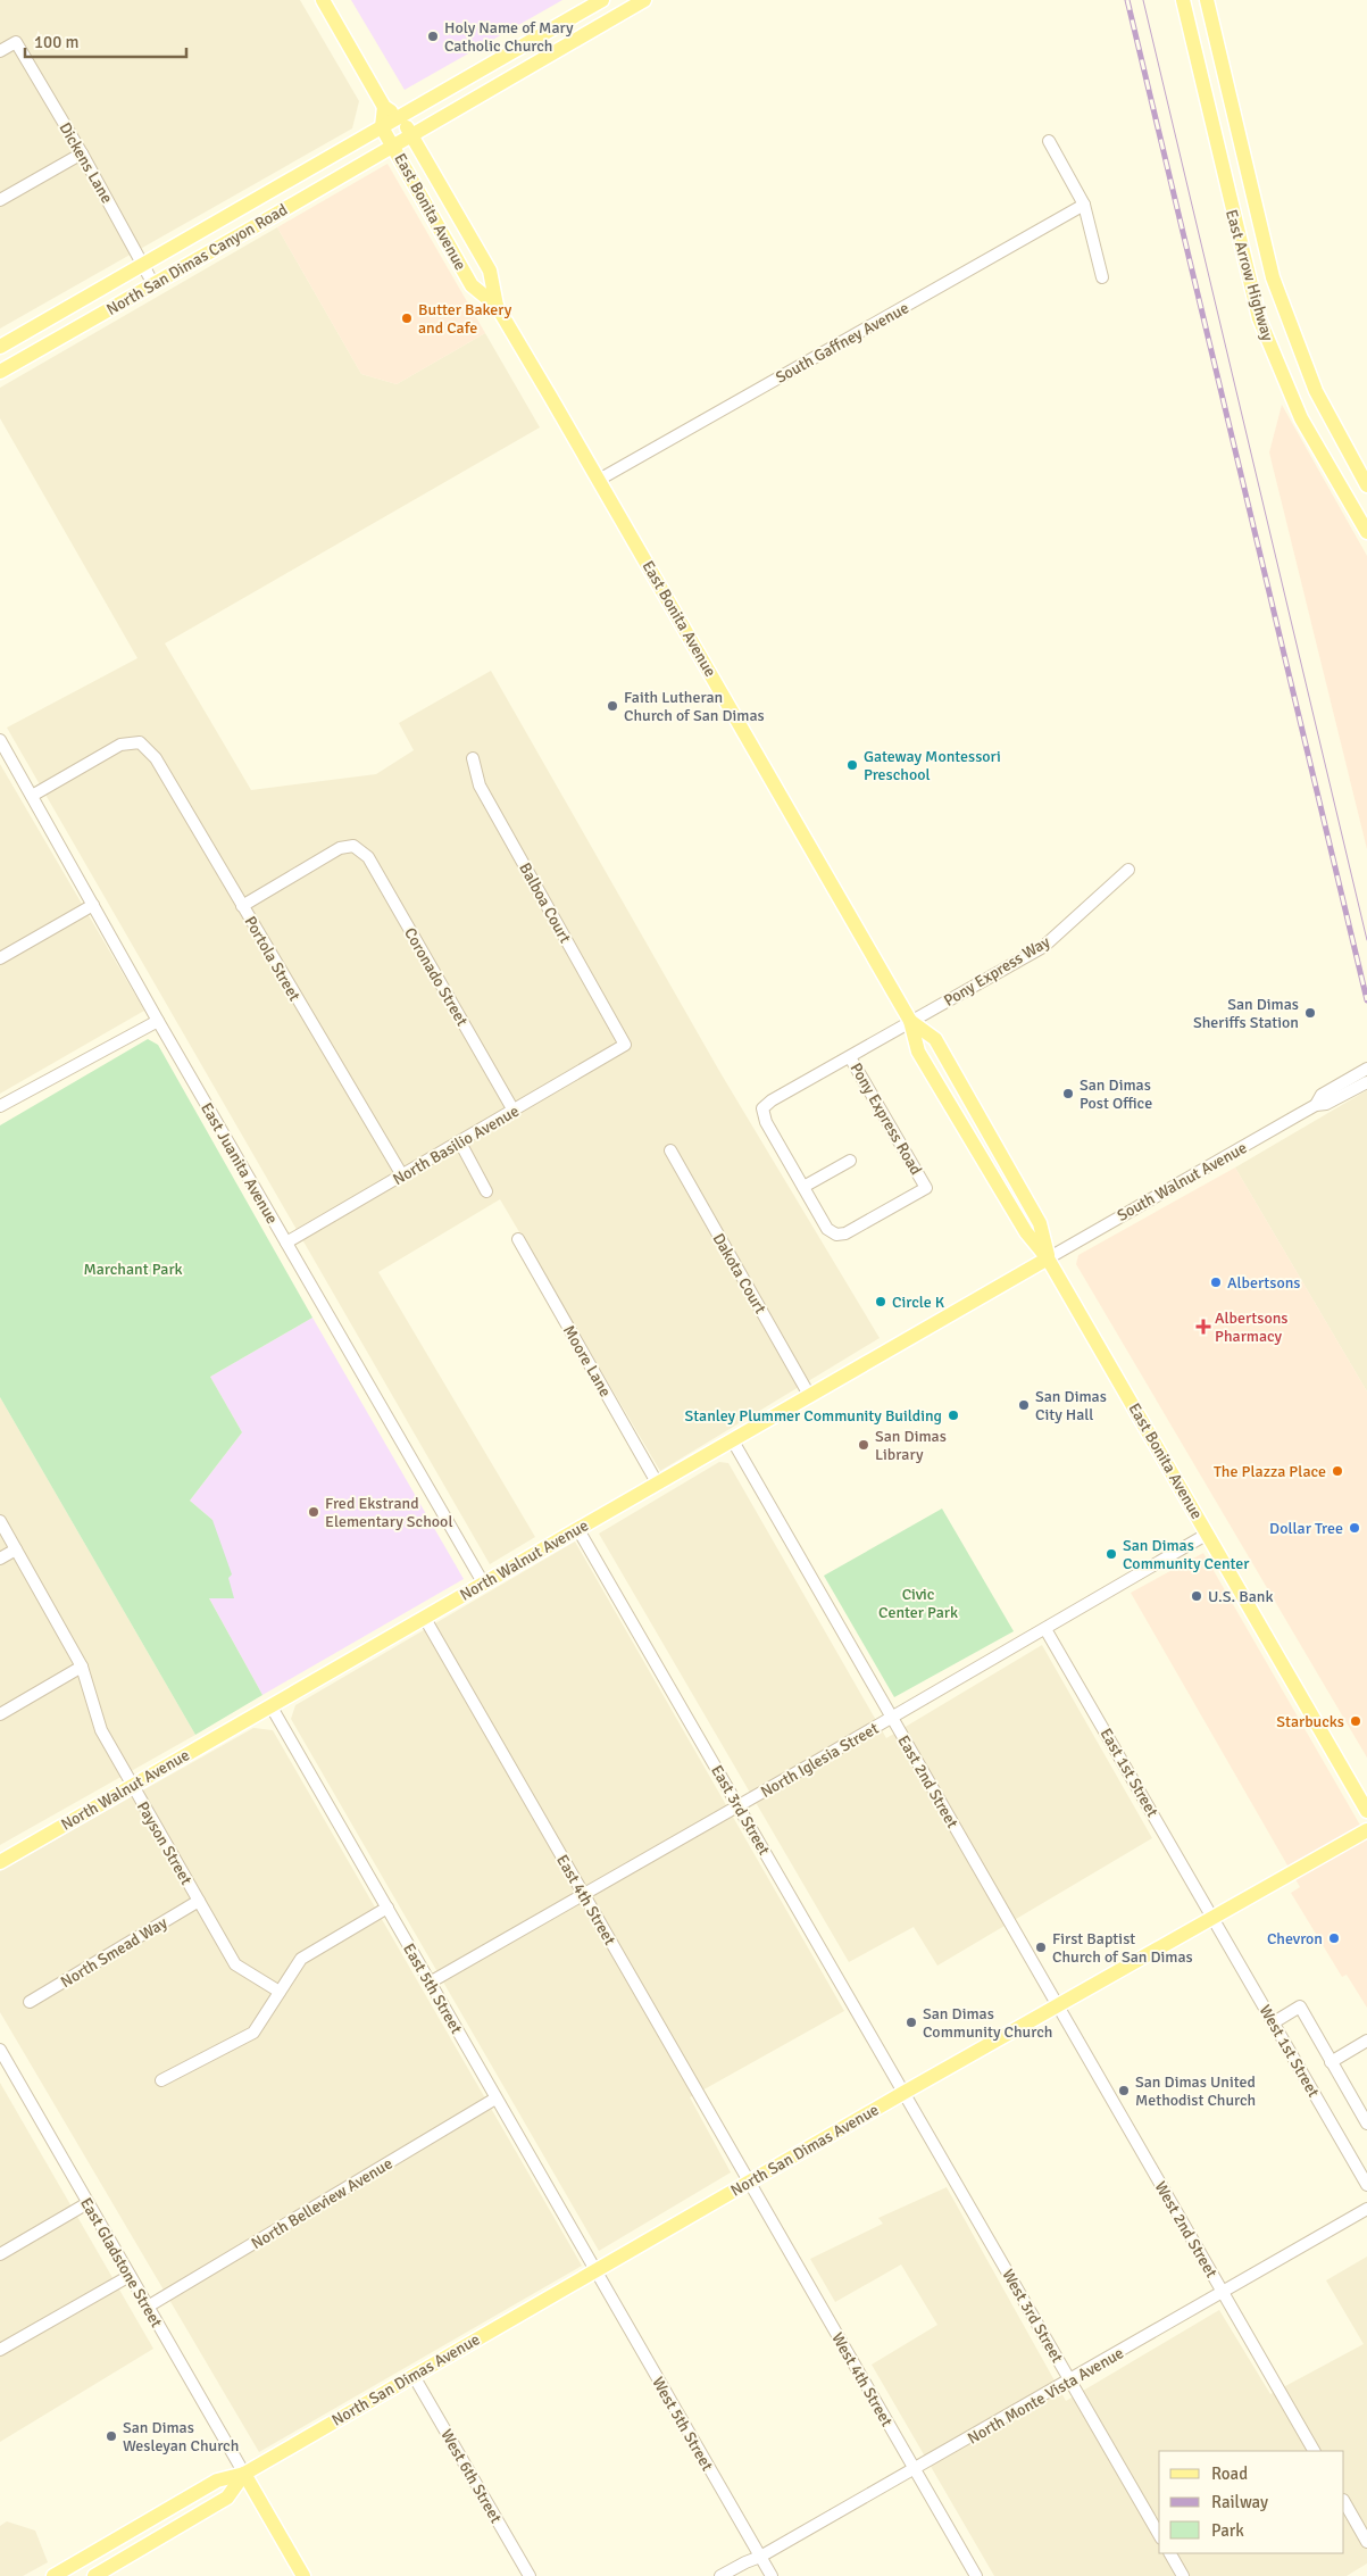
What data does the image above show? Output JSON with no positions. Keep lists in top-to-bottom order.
{
  "streets": {
    "main road": [
      "East Bonita Avenue",
      "North San Dimas Canyon Road",
      "East Arrow Highway",
      "North Walnut Avenue",
      "North San Dimas Avenue"
    ],
    "street": [
      "Dickens Lane",
      "South Gaffney Avenue",
      "Balboa Court",
      "Portola Street",
      "Pony Express Way",
      "Coronado Street",
      "Pony Express Road",
      "North Basilio Avenue",
      "East Juanita Avenue",
      "South Walnut Avenue",
      "Dakota Court",
      "Moore Lane",
      "North Iglesia Street",
      "East 1st Street",
      "East 2nd Street",
      "East 3rd Street",
      "Payson Street",
      "East 4th Street",
      "North Smead Way",
      "East 5th Street",
      "West 1st Street",
      "North Belleview Avenue",
      "West 2nd Street",
      "East Gladstone Street",
      "West 3rd Street",
      "West 4th Street",
      "North Monte Vista Avenue",
      "West 5th Street",
      "West 6th Street"
    ]
  },
  "crossings": [
    ["Dickens Lane", "North San Dimas Canyon Road"],
    ["East Bonita Avenue", "North San Dimas Canyon Road"],
    ["East Bonita Avenue", "South Gaffney Avenue"],
    ["East Bonita Avenue", "Pony Express Way"],
    ["East Bonita Avenue", "Pony Express Road"],
    ["East Bonita Avenue", "South Walnut Avenue"],
    ["East Bonita Avenue", "North Walnut Avenue"],
    ["East Bonita Avenue", "North Iglesia Street"],
    ["Balboa Court", "North Basilio Avenue"],
    ["Portola Street", "Coronado Street"],
    ["Portola Street", "North Basilio Avenue"],
    ["Portola Street", "East Juanita Avenue"],
    ["Pony Express Way", "Pony Express Road"],
    ["Coronado Street", "North Basilio Avenue"],
    ["North Basilio Avenue", "East Juanita Avenue"],
    ["East Juanita Avenue", "North Walnut Avenue"],
    ["South Walnut Avenue", "North Walnut Avenue"],
    ["Dakota Court", "North Walnut Avenue"],
    ["Moore Lane", "North Walnut Avenue"],
    ["North Walnut Avenue", "East 2nd Street"],
    ["North Walnut Avenue", "East 3rd Street"],
    ["North Walnut Avenue", "Payson Street"],
    ["North Walnut Avenue", "East 4th Street"],
    ["North Walnut Avenue", "East 5th Street"],
    ["North Iglesia Street", "East 1st Street"],
    ["North Iglesia Street", "East 2nd Street"],
    ["North Iglesia Street", "East 3rd Street"],
    ["North Iglesia Street", "East 4th Street"],
    ["North Iglesia Street", "East 5th Street"],
    ["East 1st Street", "West 1st Street"],
    ["East 1st Street", "North San Dimas Avenue"],
    ["East 2nd Street", "North San Dimas Avenue"],
    ["East 2nd Street", "West 2nd Street"],
    ["East 3rd Street", "North San Dimas Avenue"],
    ["East 3rd Street", "West 3rd Street"],
    ["Payson Street", "North Smead Way"],
    ["East 4th Street", "North San Dimas Avenue"],
    ["East 4th Street", "West 4th Street"],
    ["East 5th Street", "North San Dimas Avenue"],
    ["East 5th Street", "North Belleview Avenue"],
    ["East 5th Street", "West 5th Street"],
    ["West 1st Street", "North San Dimas Avenue"],
    ["North San Dimas Avenue", "West 2nd Street"],
    ["North San Dimas Avenue", "East Gladstone Street"],
    ["North San Dimas Avenue", "West 3rd Street"],
    ["North San Dimas Avenue", "West 4th Street"],
    ["North San Dimas Avenue", "West 5th Street"],
    ["North San Dimas Avenue", "West 6th Street"],
    ["North Belleview Avenue", "East Gladstone Street"],
    ["West 2nd Street", "North Monte Vista Avenue"],
    ["West 3rd Street", "North Monte Vista Avenue"],
    ["West 4th Street", "North Monte Vista Avenue"],
    ["North Monte Vista Avenue", "West 5th Street"]
  ],
  "parks": ["Marchant Park", "Civic Center Park"],
  "places": {
    "other": [
      "Holy Name of Mary Catholic Church",
      "Butter Bakery and Cafe",
      "Faith Lutheran Church of San Dimas",
      "Gateway Montessori Preschool",
      "San Dimas Sheriffs Station",
      "San Dimas Post Office",
      "Albertsons",
      "Circle K",
      "San Dimas City Hall",
      "Stanley Plummer Community Building",
      "San Dimas Library",
      "The Plazza Place",
      "Fred Ekstrand Elementary School",
      "Dollar Tree",
      "San Dimas Community Center",
      "U.S. Bank",
      "Starbucks",
      "Chevron",
      "First Baptist Church of San Dimas",
      "San Dimas Community Church",
      "San Dimas United Methodist Church",
      "San Dimas Wesleyan Church"
    ],
    "health": ["Albertsons Pharmacy"]
  },
  "legend": ["Road", "Railway", "Park"],
  "scale_bar": "100 m"
}
